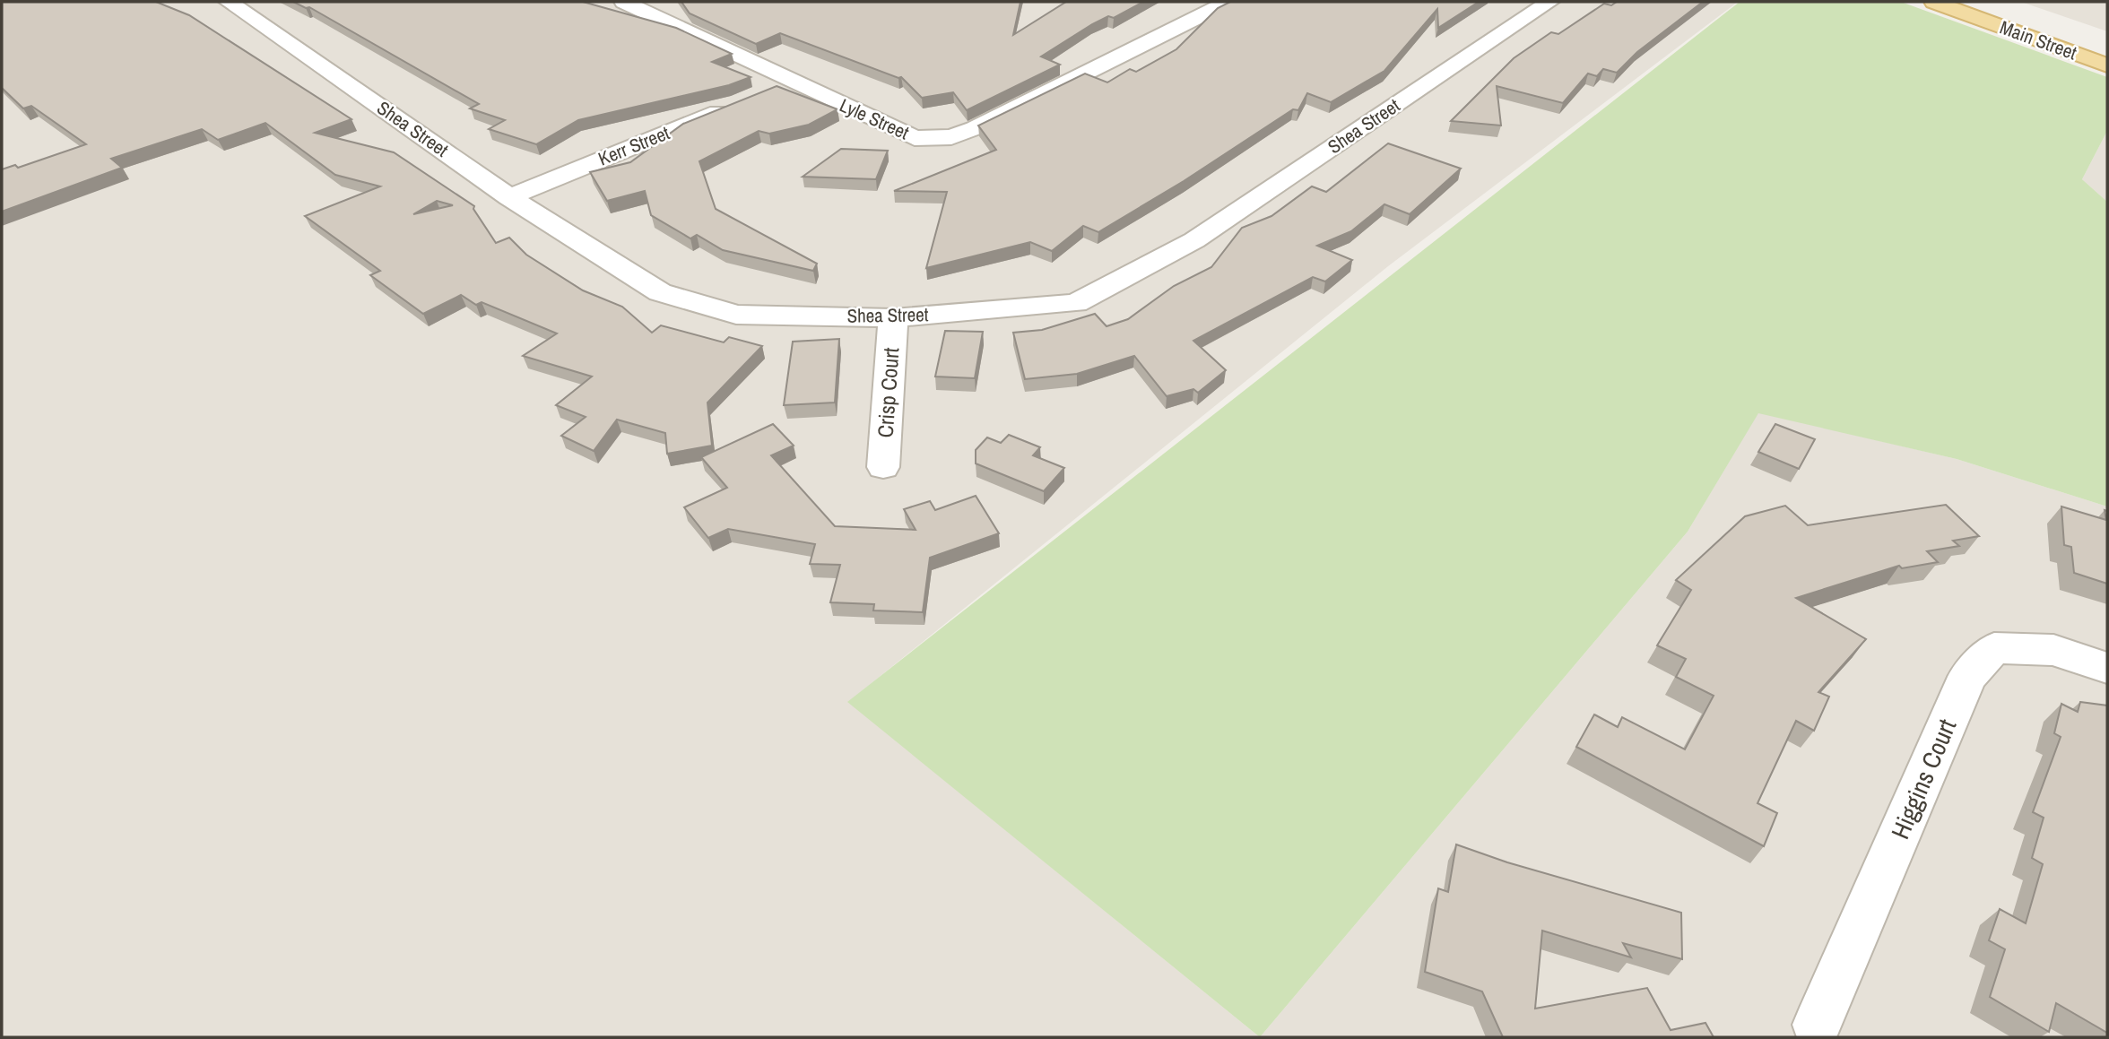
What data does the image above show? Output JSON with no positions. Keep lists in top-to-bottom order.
{
  "streets": {
    "main road": ["Main Street"],
    "street": [
      "Lyle Street",
      "Shea Street",
      "Kerr Street",
      "Crisp Court",
      "Higgins Court"
    ]
  },
  "crossings": [
    ["Lyle Street", "Kerr Street"],
    ["Shea Street", "Kerr Street"],
    ["Shea Street", "Crisp Court"]
  ]
}
